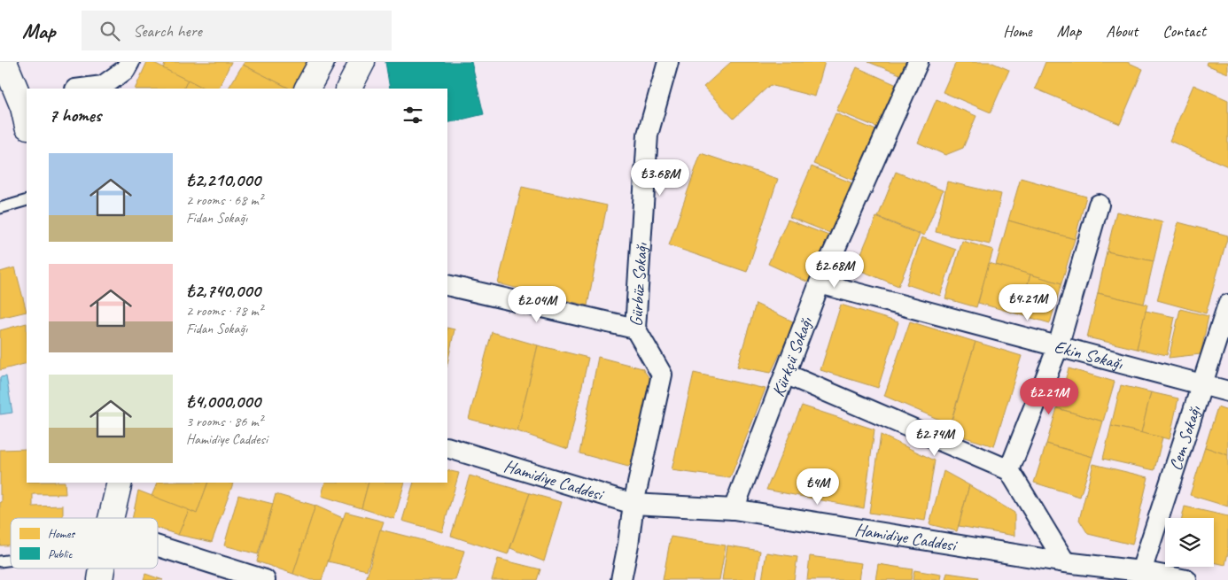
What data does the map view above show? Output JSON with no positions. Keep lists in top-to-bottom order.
{
  "streets": {
    "street": [
      "Gürbüz Sokağı",
      "Ekin Sokağı",
      "Kürkçü Sokağı",
      "Cem Sokağı",
      "Hamidiye Caddesi"
    ]
  },
  "crossings": [
    ["Gürbüz Sokağı", "Hamidiye Caddesi"],
    ["Ekin Sokağı", "Kürkçü Sokağı"],
    ["Ekin Sokağı", "Cem Sokağı"],
    ["Kürkçü Sokağı", "Hamidiye Caddesi"],
    ["Cem Sokağı", "Hamidiye Caddesi"]
  ],
  "legend": ["Homes", "Public"],
  "page": {
    "header": "Map",
    "search": "Search here",
    "nav": [
      "Home",
      "Map",
      "About",
      "Contact"
    ],
    "heading": "7 homes",
    "list": [
      {
        "name": "₺2,210,000",
        "note": "2 rooms · 68 m² · Fidan Sokağı"
      },
      {
        "name": "₺2,740,000",
        "note": "2 rooms · 78 m² · Fidan Sokağı"
      },
      {
        "name": "₺4,000,000",
        "note": "3 rooms · 86 m² · Hamidiye Caddesi"
      }
    ],
    "price": [
      "₺3.68M",
      "₺2.68M",
      "₺4.21M",
      "₺2.04M",
      "₺2.21M",
      "₺2.74M",
      "₺4M"
    ]
  }
}
